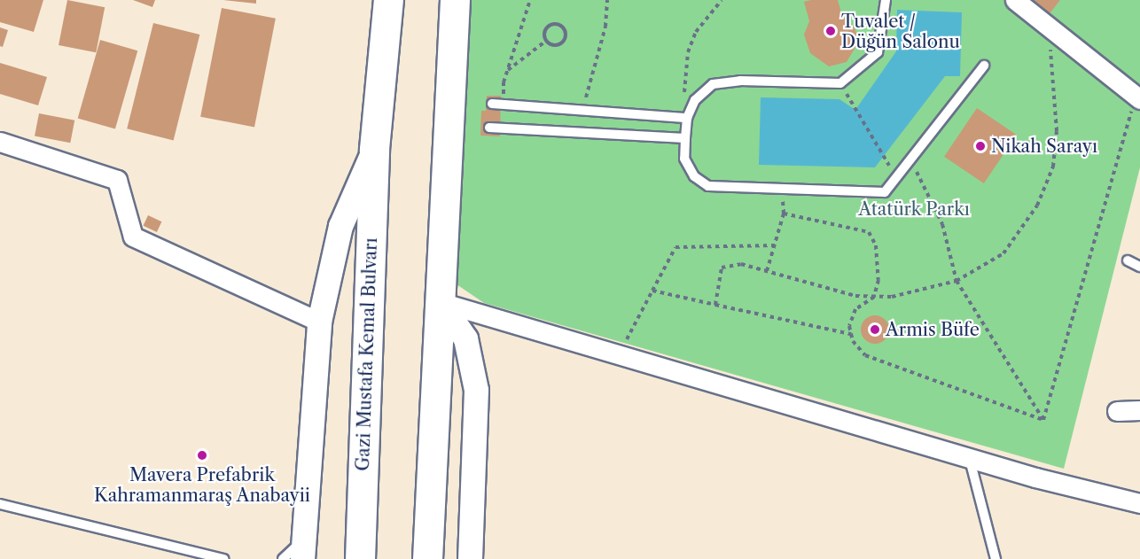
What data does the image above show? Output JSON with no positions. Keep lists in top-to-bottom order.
{
  "streets": {
    "highway": ["Gazi Mustafa Kemal Bulvarı"]
  },
  "parks": ["Atatürk Parkı"],
  "places": [
    "Tuvalet / Düğün Salonu",
    "Nikah Sarayı",
    "Armis Büfe",
    "Mavera Prefabrik Kahramanmaraş Anabayii"
  ]
}
